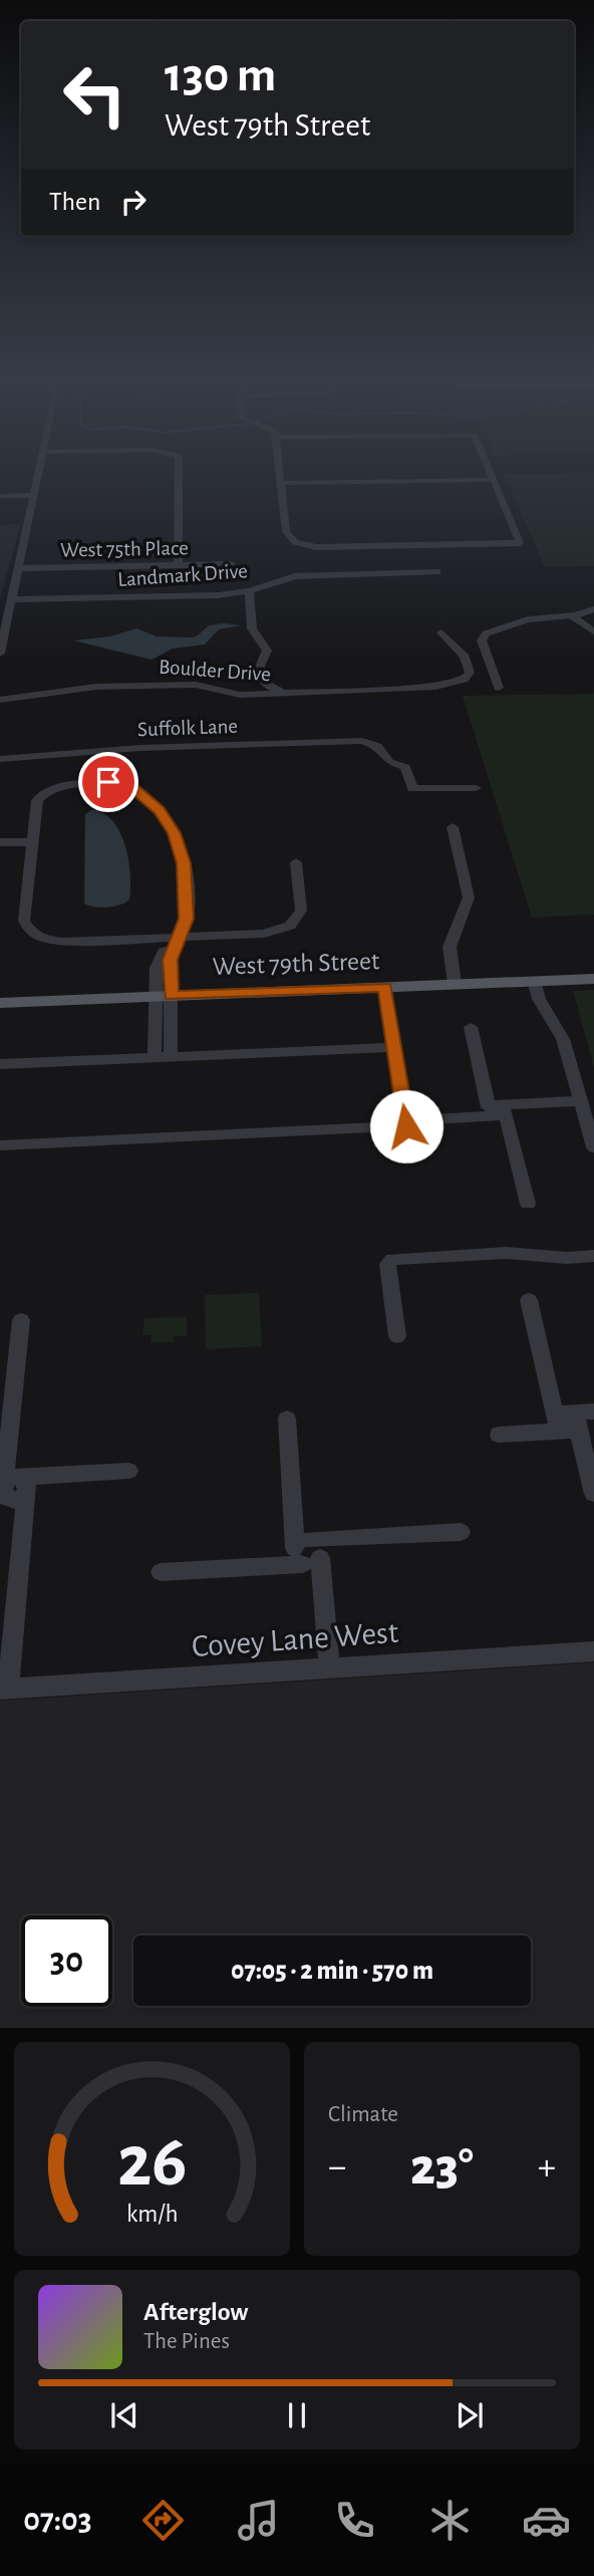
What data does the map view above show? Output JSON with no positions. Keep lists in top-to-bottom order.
{
  "streets": {
    "main road": ["West 79th Street"],
    "street": [
      "West 75th Place",
      "Landmark Drive",
      "Boulder Drive",
      "Suffolk Lane",
      "Covey Lane West"
    ]
  },
  "page": {
    "turn": ["130 m", "West 79th Street"],
    "then": "Then",
    "limit": "30",
    "trip": "07:05 · 2 min · 570 m",
    "tile": "Climate",
    "heat": ["−", "23°", "+"],
    "song": ["Afterglow", "The Pines"],
    "tabs": "07:03",
    "gauge": ["26", "km/h"]
  }
}
